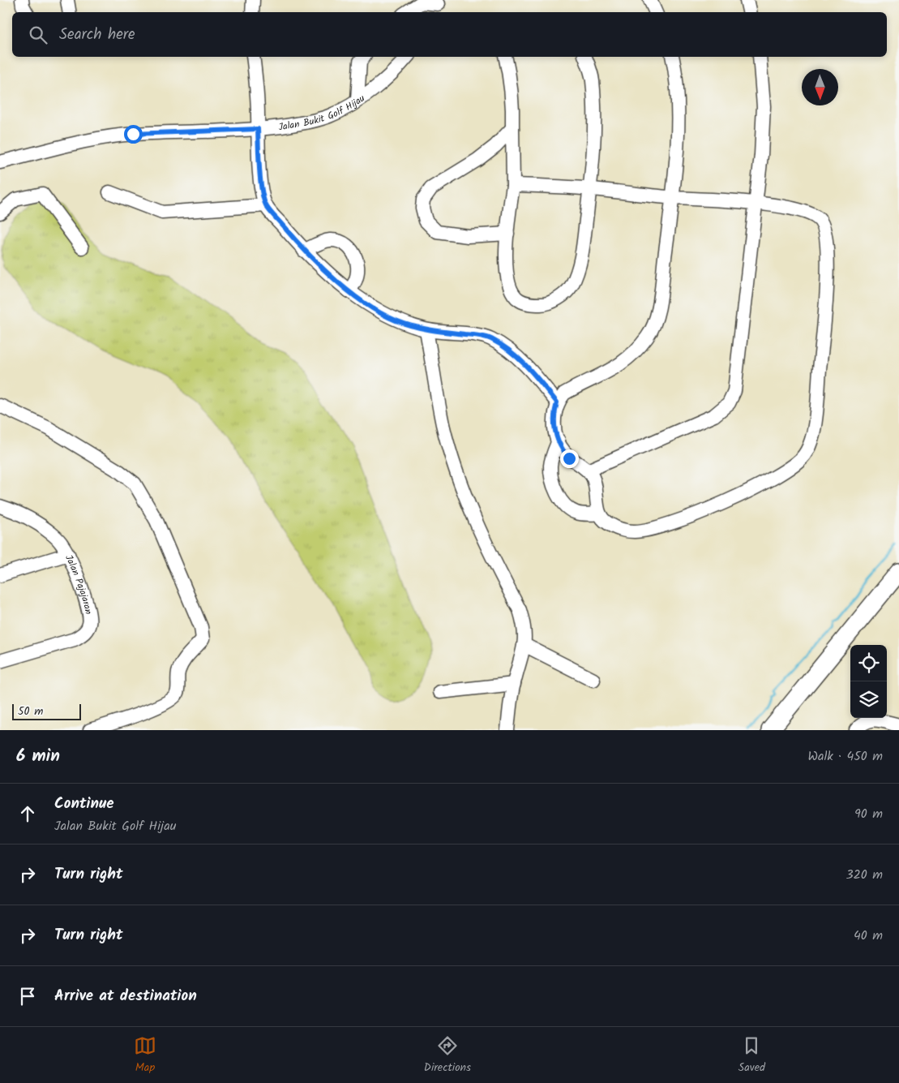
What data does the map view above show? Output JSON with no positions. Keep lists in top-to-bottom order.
{
  "streets": {
    "street": ["Jalan Bukit Golf Hijau", "Jalan Pajajaran"]
  },
  "scale_bar": "50 m",
  "north": "bottom",
  "page": {
    "search": "Search here",
    "scale": "50 m",
    "heading": ["6 min", "Walk · 450 m"],
    "list": [
      ["Continue", "Jalan Bukit Golf Hijau", "90 m"],
      ["Turn right", "320 m"],
      ["Turn right", "40 m"],
      "Arrive at destination"
    ],
    "nav": ["Map", "Directions", "Saved"]
  }
}
